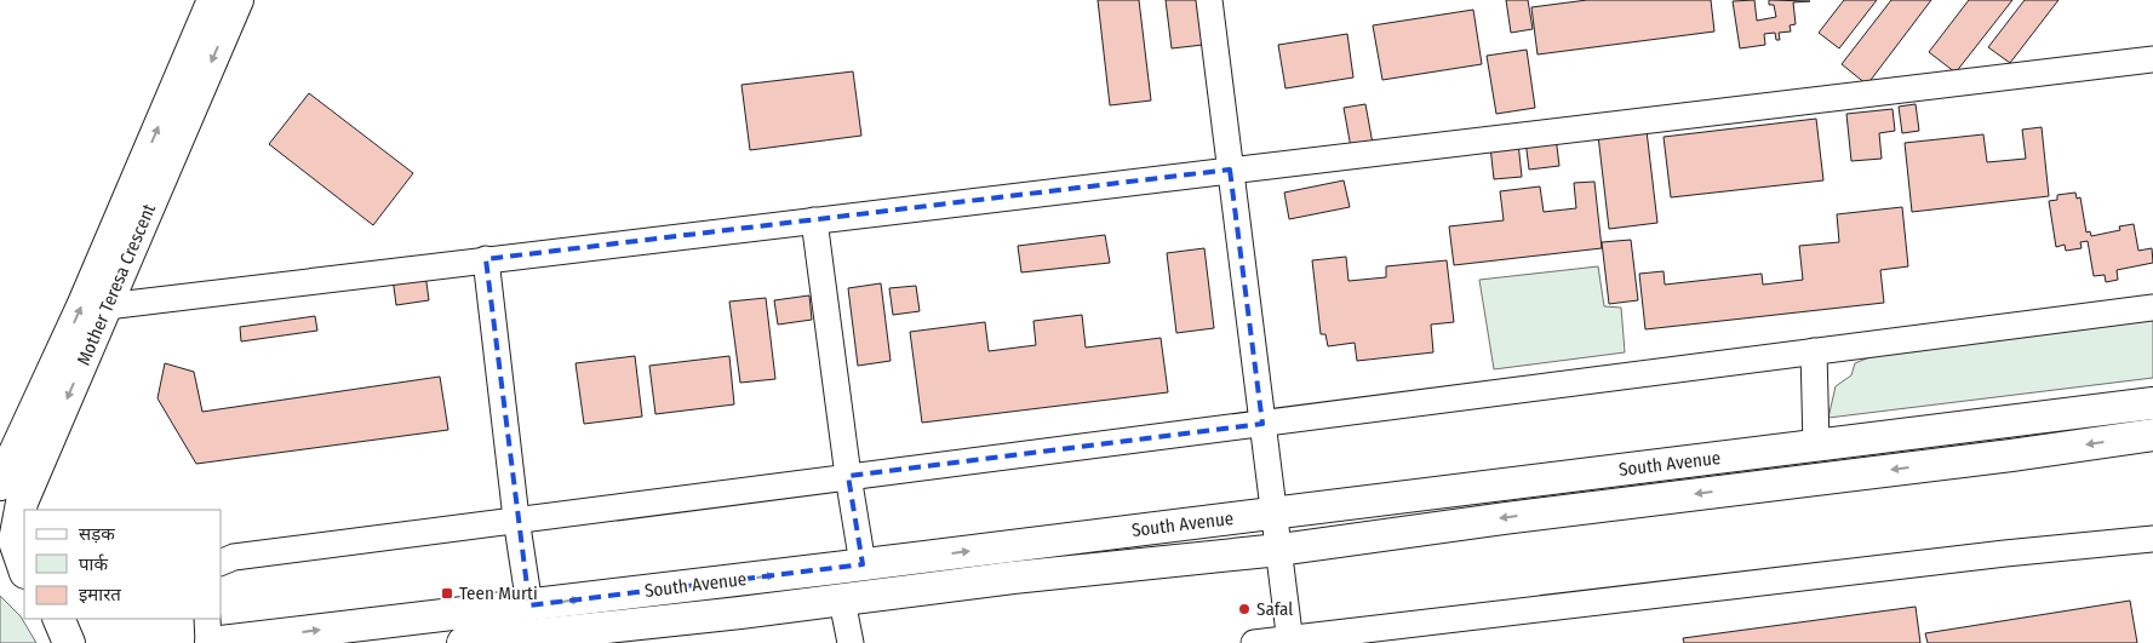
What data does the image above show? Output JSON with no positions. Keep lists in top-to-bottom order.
{
  "streets": {
    "main road": ["Mother Teresa Crescent", "South Avenue"]
  },
  "places": {
    "transit": ["Teen Murti"],
    "other": ["Safal"]
  },
  "legend": ["सड़क", "पार्क", "इमारत"]
}
